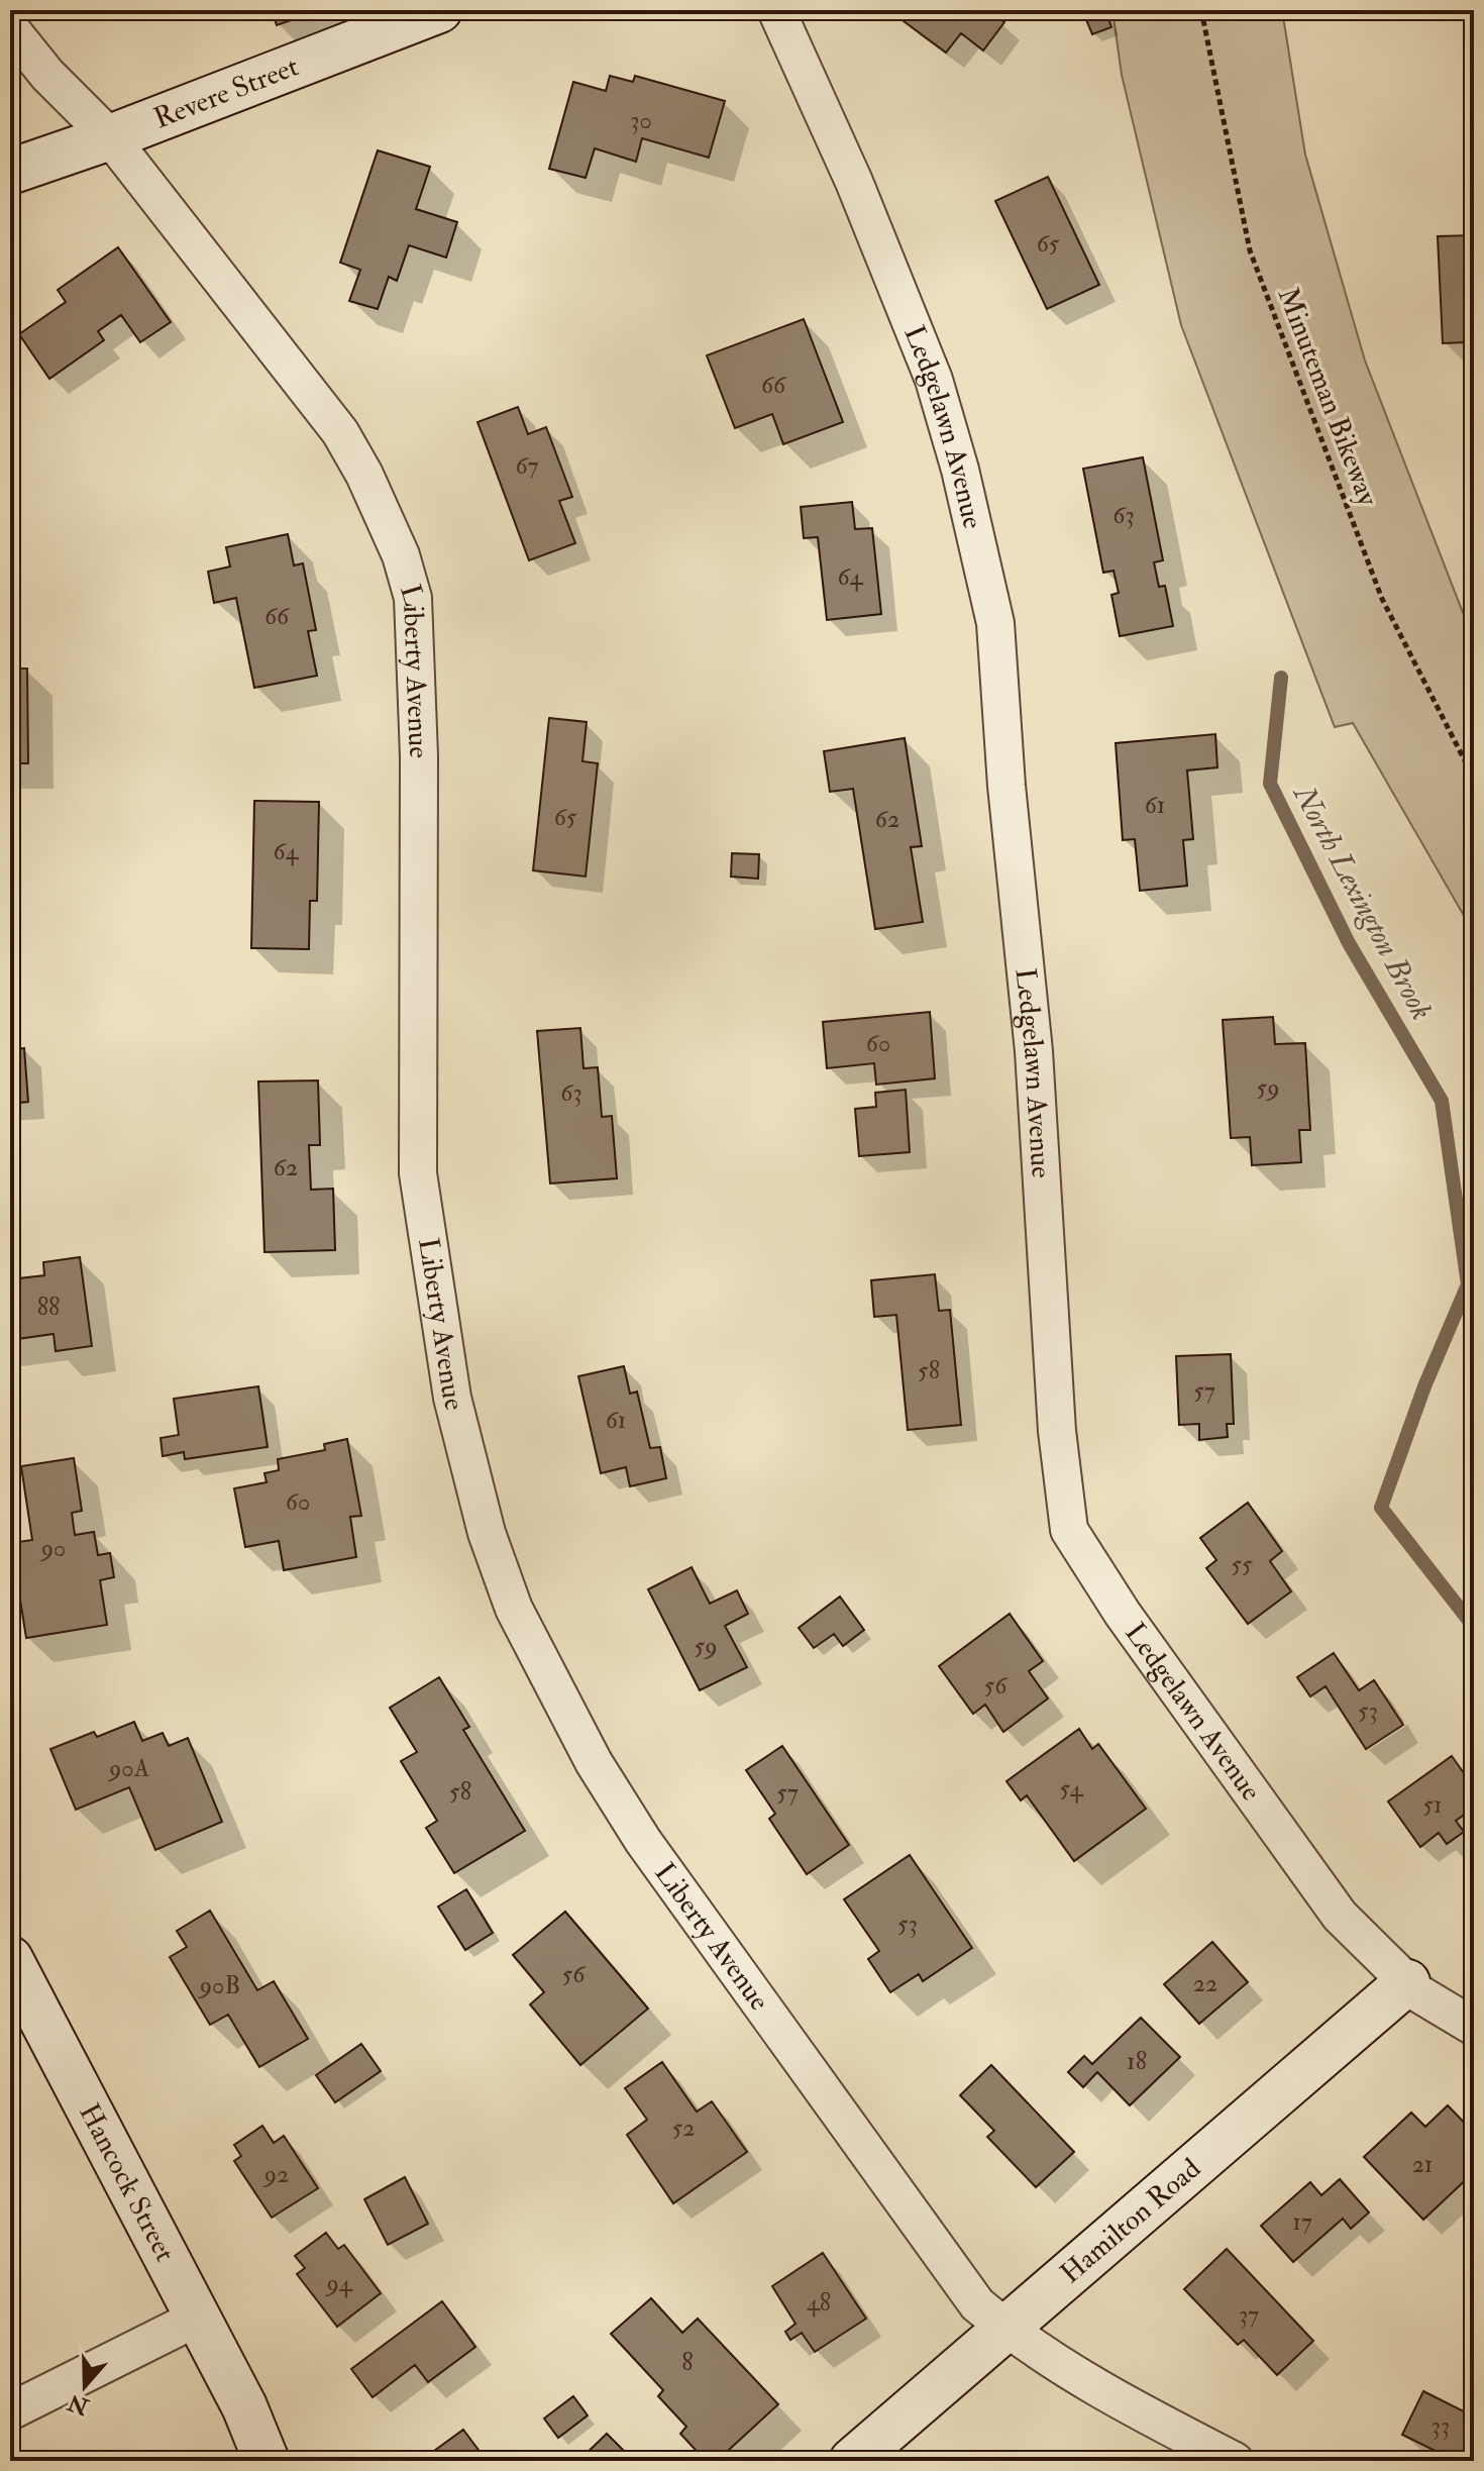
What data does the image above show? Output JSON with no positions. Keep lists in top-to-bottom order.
{
  "streets": {
    "street": [
      "Revere Street",
      "Ledgelawn Avenue",
      "Liberty Avenue",
      "Hancock Street",
      "Hamilton Road"
    ],
    "path": ["Minuteman Bikeway"]
  },
  "crossings": [
    ["Revere Street", "Liberty Avenue"],
    ["Ledgelawn Avenue", "Hamilton Road"],
    ["Liberty Avenue", "Hamilton Road"]
  ],
  "water": ["North Lexington Brook"],
  "house_numbers": [
    "30",
    "65",
    "66",
    "67",
    "63",
    "64",
    "66",
    "61",
    "65",
    "62",
    "64",
    "60",
    "59",
    "63",
    "62",
    "88",
    "58",
    "57",
    "61",
    "60",
    "90",
    "55",
    "59",
    "56",
    "53",
    "90A",
    "54",
    "58",
    "57",
    "51",
    "53",
    "56",
    "22",
    "90B",
    "18",
    "52",
    "21",
    "92",
    "17",
    "94",
    "48",
    "37",
    "8",
    "33"
  ],
  "north": "bottom"
}
